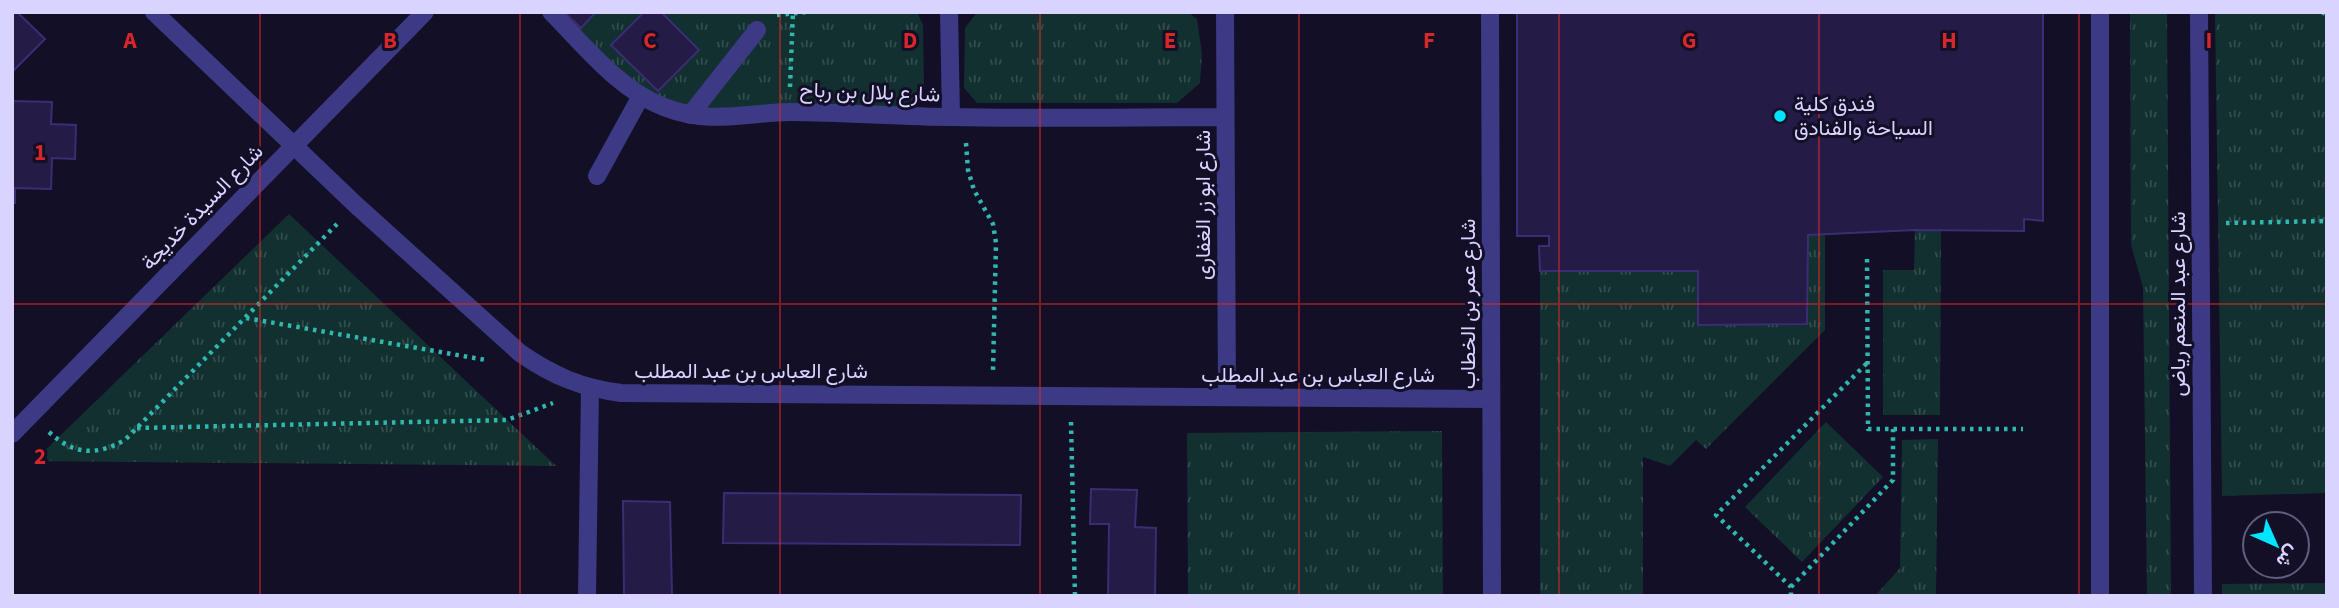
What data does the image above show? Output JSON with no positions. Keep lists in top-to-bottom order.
{
  "streets": {
    "street": [
      "شارع بلال بن رباح",
      "شارع ابو زر الغفارى",
      "شارع السيدة خديجة",
      "شارع عمر بن الخطاب",
      "شارع عبد المنعم رياض",
      "شارع العباس بن عبد المطلب"
    ]
  },
  "crossings": [
    ["شارع بلال بن رباح", "شارع ابو زر الغفارى"],
    ["شارع ابو زر الغفارى", "شارع العباس بن عبد المطلب"],
    ["شارع السيدة خديجة", "شارع العباس بن عبد المطلب"],
    ["شارع عمر بن الخطاب", "شارع العباس بن عبد المطلب"]
  ],
  "places": ["فندق كلية السياحة والفنادق"],
  "north": "bottom right",
  "grid": {
    "columns": [
      "A",
      "B",
      "C",
      "D",
      "E",
      "F",
      "G",
      "H",
      "I"
    ],
    "rows": ["1", "2"]
  }
}
